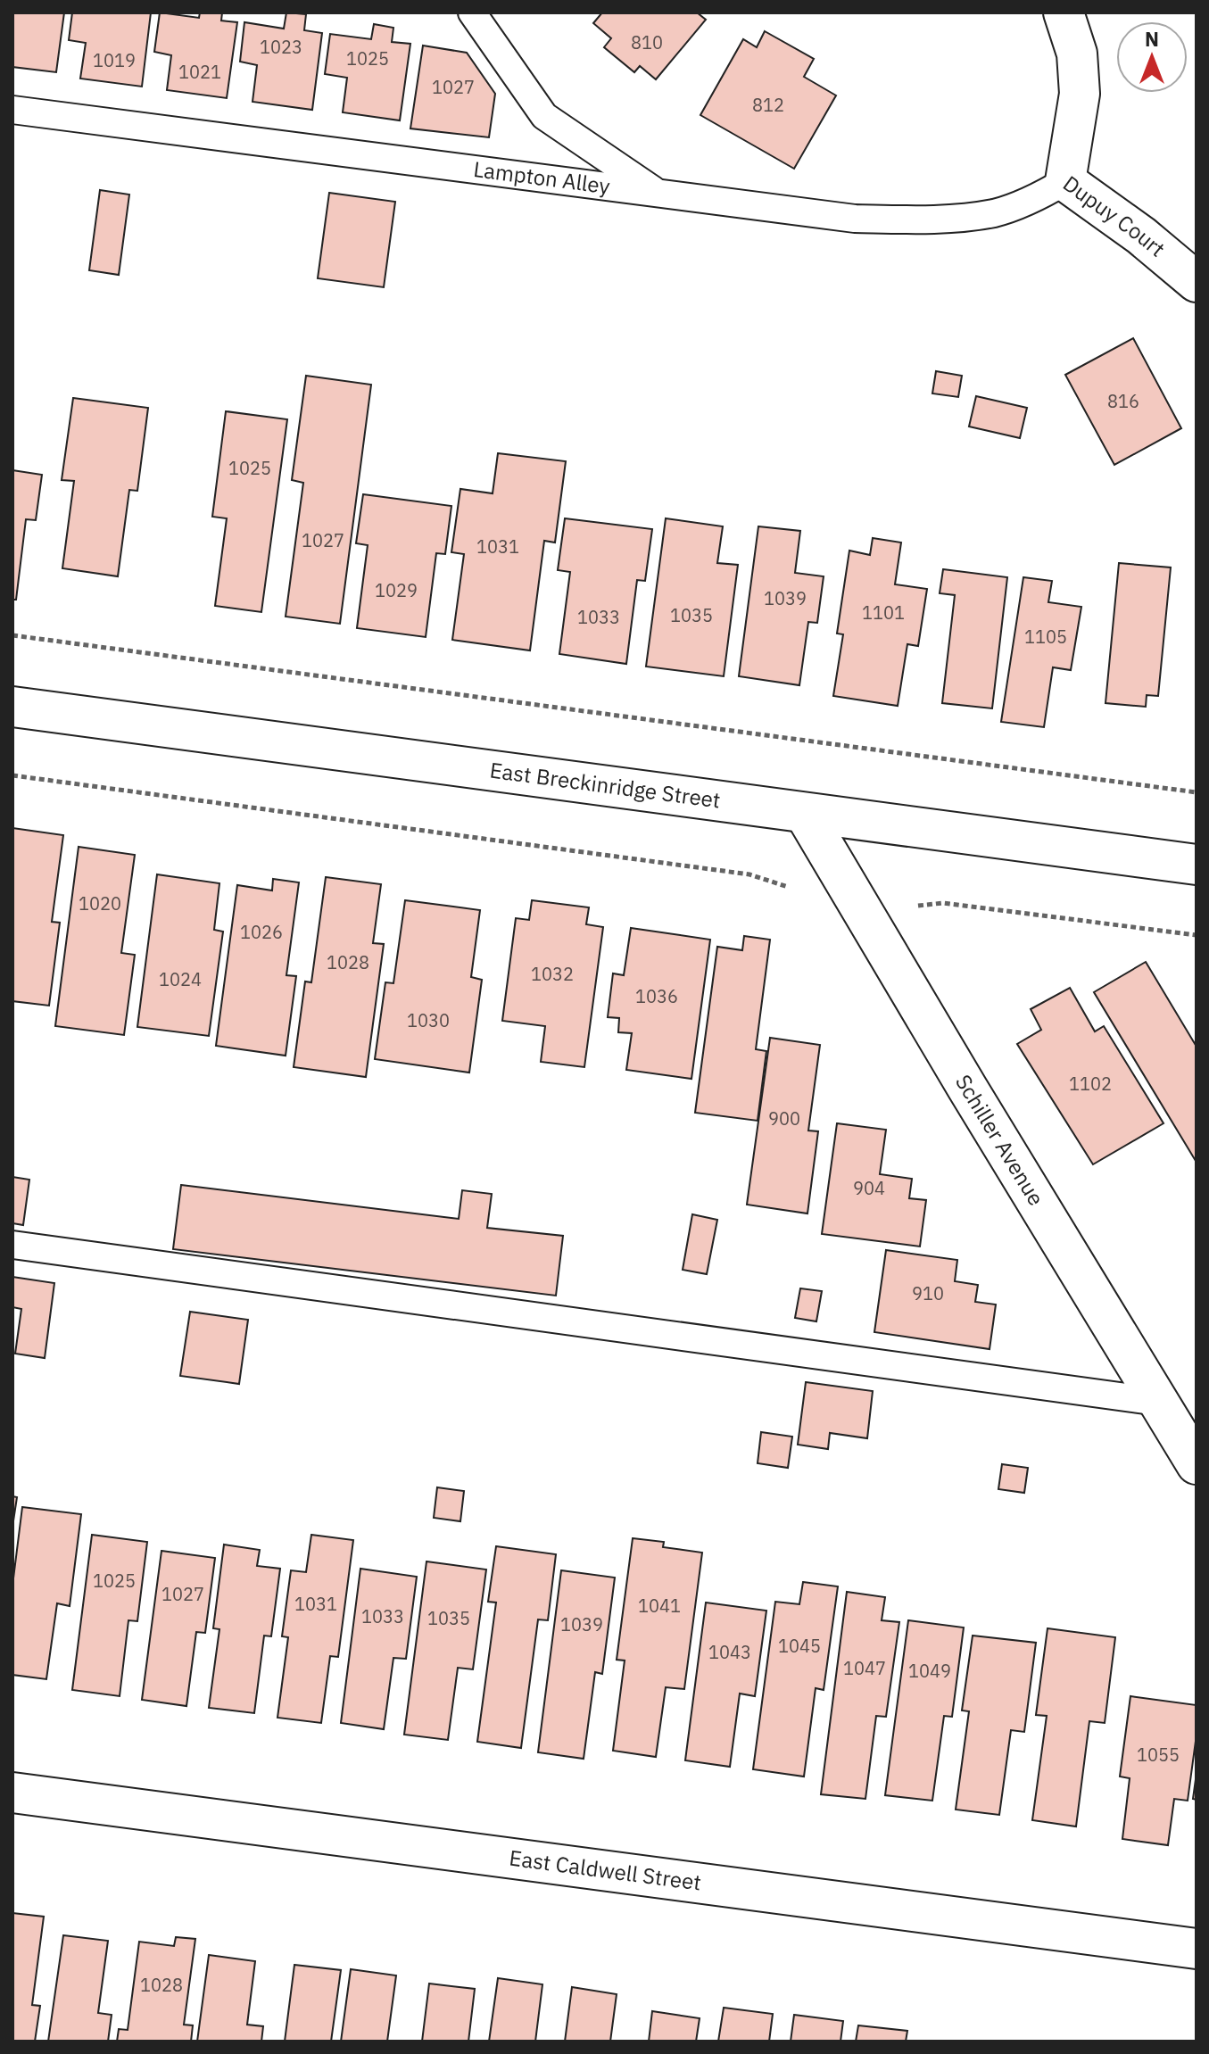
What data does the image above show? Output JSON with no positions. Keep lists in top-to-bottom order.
{
  "streets": {
    "street": [
      "Dupuy Court",
      "East Breckinridge Street",
      "Schiller Avenue",
      "East Caldwell Street"
    ],
    "lane": ["Lampton Alley"]
  },
  "crossings": [
    ["Lampton Alley", "Dupuy Court"],
    ["East Breckinridge Street", "Schiller Avenue"]
  ],
  "house_numbers": [
    "810",
    "1023",
    "1025",
    "1019",
    "1021",
    "1027",
    "812",
    "816",
    "1025",
    "1027",
    "1031",
    "1029",
    "1039",
    "1101",
    "1035",
    "1033",
    "1105",
    "1020",
    "1026",
    "1028",
    "1032",
    "1024",
    "1036",
    "1030",
    "1102",
    "900",
    "904",
    "910",
    "1025",
    "1027",
    "1031",
    "1041",
    "1033",
    "1035",
    "1039",
    "1045",
    "1043",
    "1047",
    "1049",
    "1055",
    "1028"
  ],
  "north": "top"
}
